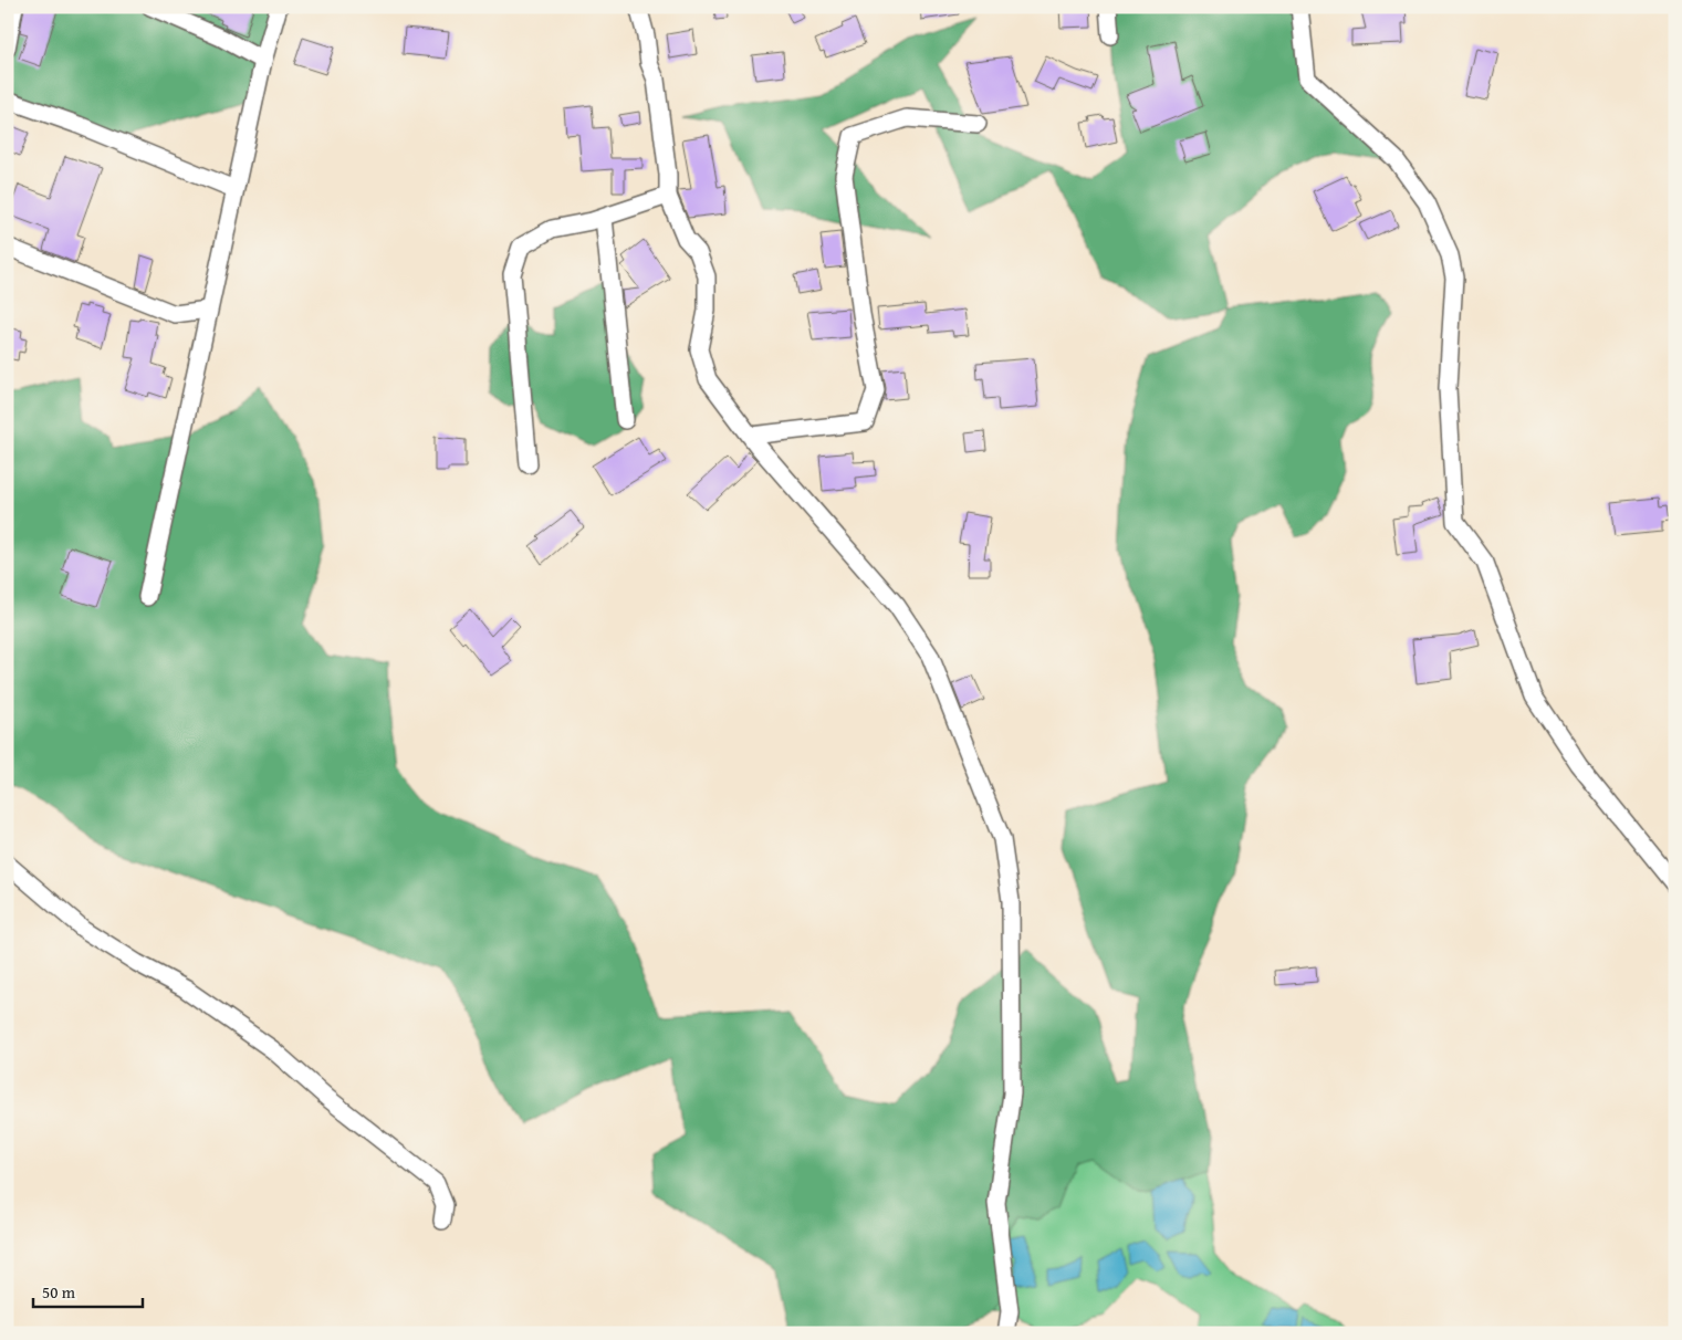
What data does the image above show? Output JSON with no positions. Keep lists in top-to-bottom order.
{
  "scale_bar": "50 m"
}
